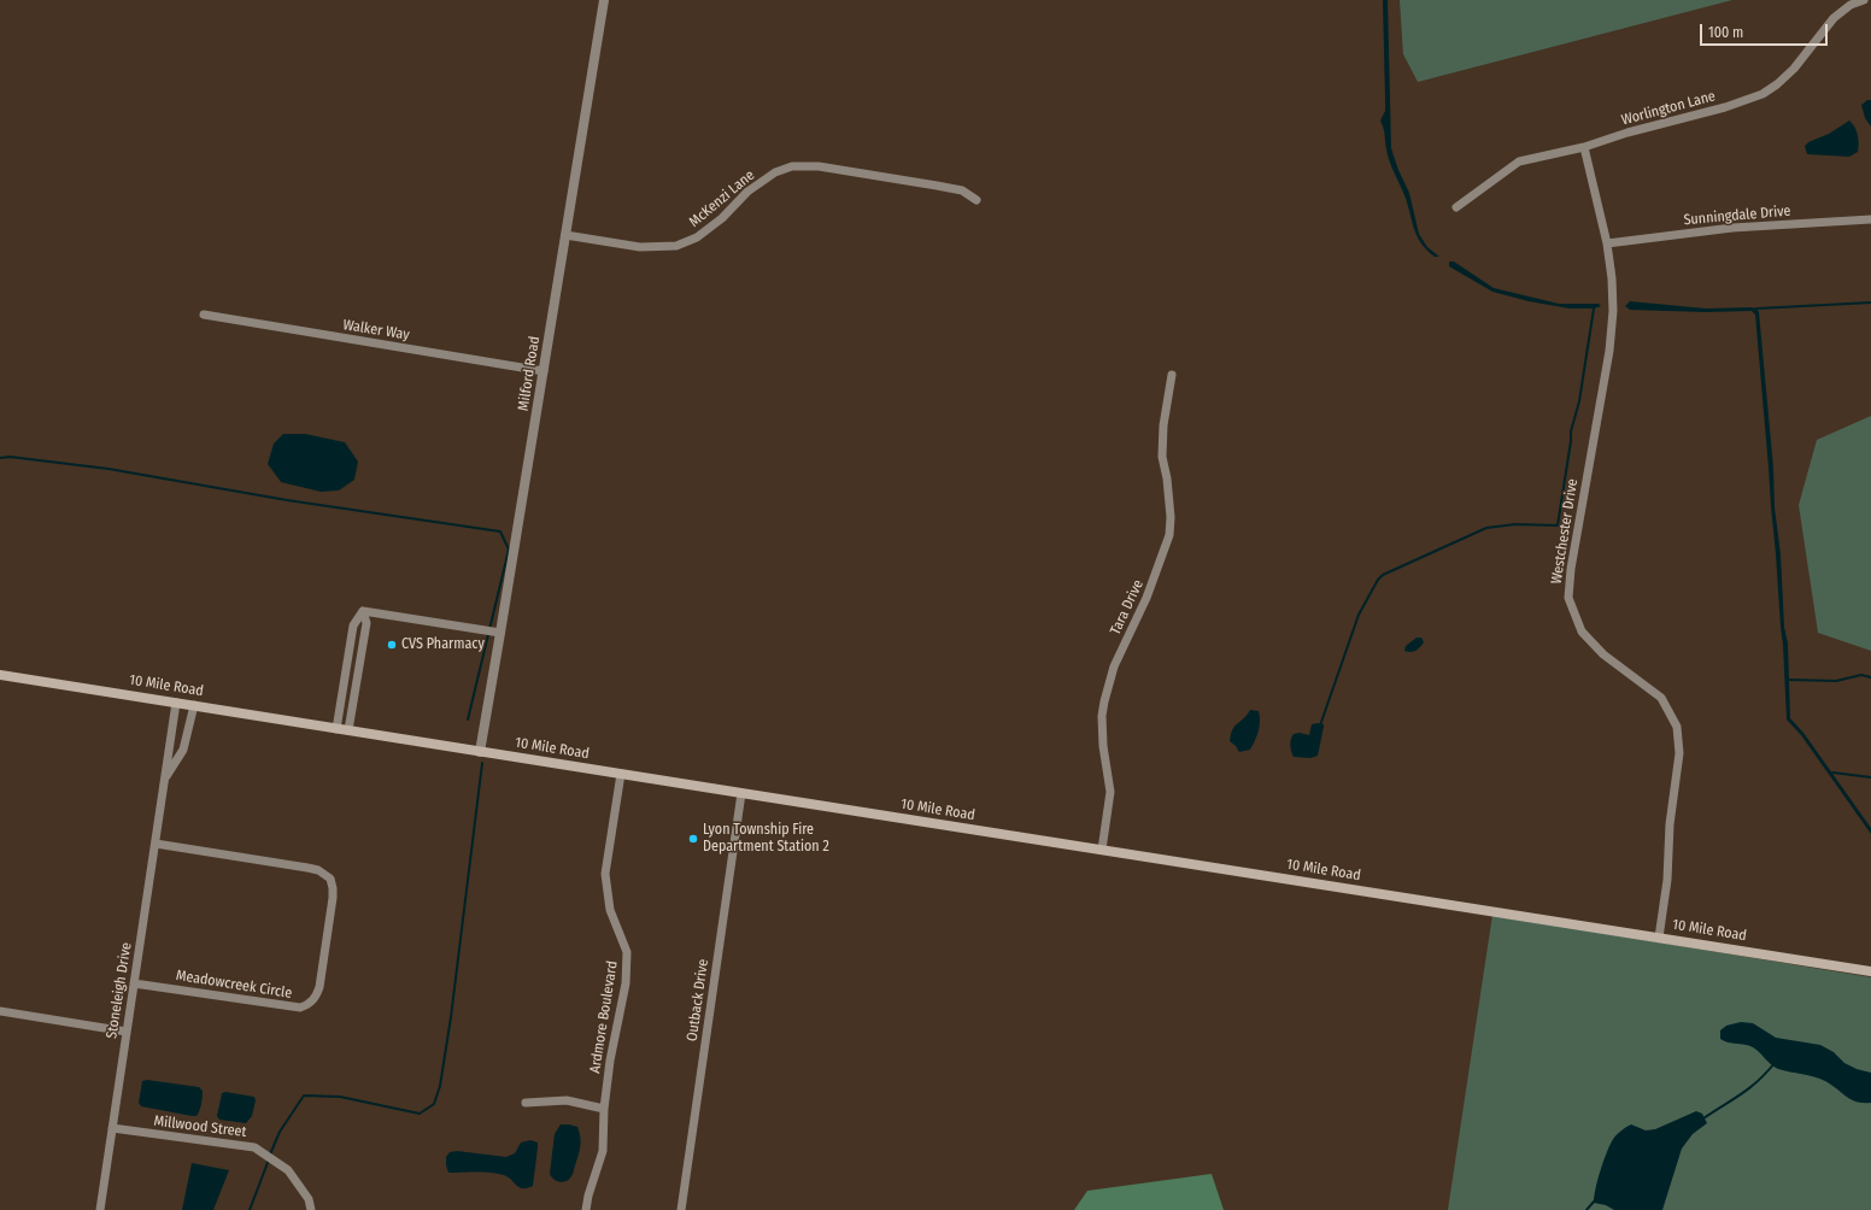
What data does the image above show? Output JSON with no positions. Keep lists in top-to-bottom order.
{
  "streets": {
    "main road": ["10 Mile Road"],
    "street": [
      "Worlington Lane",
      "McKenzi Lane",
      "Sunningdale Drive",
      "Walker Way",
      "Milford Road",
      "Westchester Drive",
      "Tara Drive",
      "Meadowcreek Circle",
      "Stoneleigh Drive",
      "Outback Drive",
      "Ardmore Boulevard",
      "Millwood Street"
    ]
  },
  "crossings": [
    ["Worlington Lane", "Westchester Drive"],
    ["McKenzi Lane", "Milford Road"],
    ["Sunningdale Drive", "Westchester Drive"],
    ["Walker Way", "Milford Road"],
    ["Milford Road", "10 Mile Road"],
    ["Westchester Drive", "10 Mile Road"],
    ["Tara Drive", "10 Mile Road"],
    ["10 Mile Road", "Stoneleigh Drive"],
    ["10 Mile Road", "Outback Drive"],
    ["10 Mile Road", "Ardmore Boulevard"],
    ["Meadowcreek Circle", "Stoneleigh Drive"],
    ["Stoneleigh Drive", "Millwood Street"]
  ],
  "places": ["CVS Pharmacy", "Lyon Township Fire Department Station 2"],
  "scale_bar": "100 m"
}
